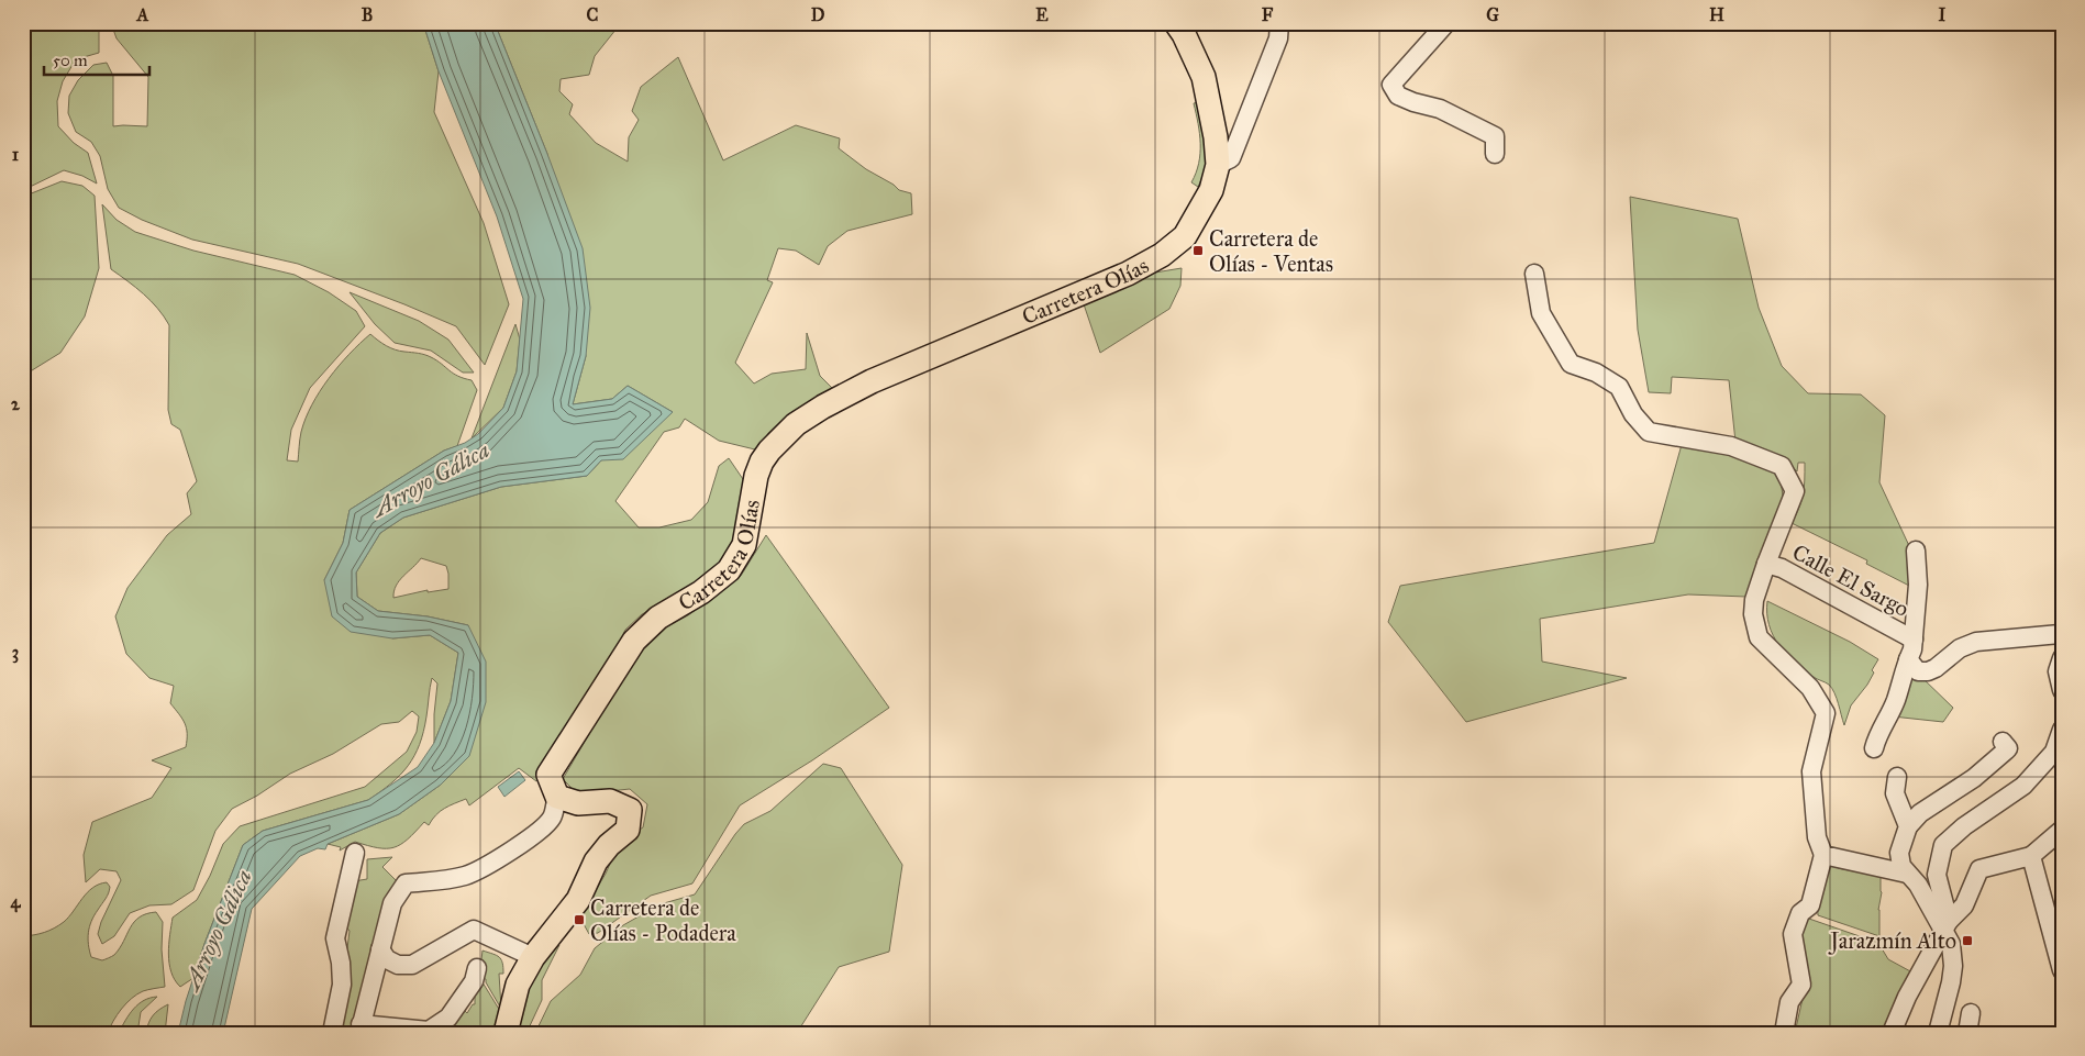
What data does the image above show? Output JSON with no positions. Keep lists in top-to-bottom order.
{
  "streets": {
    "main road": ["Carretera Olías"],
    "street": ["Calle El Sargo"]
  },
  "water": ["Arroyo Gálica"],
  "places": {
    "transit": ["Carretera de Olías - Ventas", "Carretera de Olías - Podadera", "Jarazmín Alto"]
  },
  "scale_bar": "50 m",
  "grid": {
    "columns": [
      "A",
      "B",
      "C",
      "D",
      "E",
      "F",
      "G",
      "H",
      "I"
    ],
    "rows": [
      "1",
      "2",
      "3",
      "4"
    ]
  }
}
